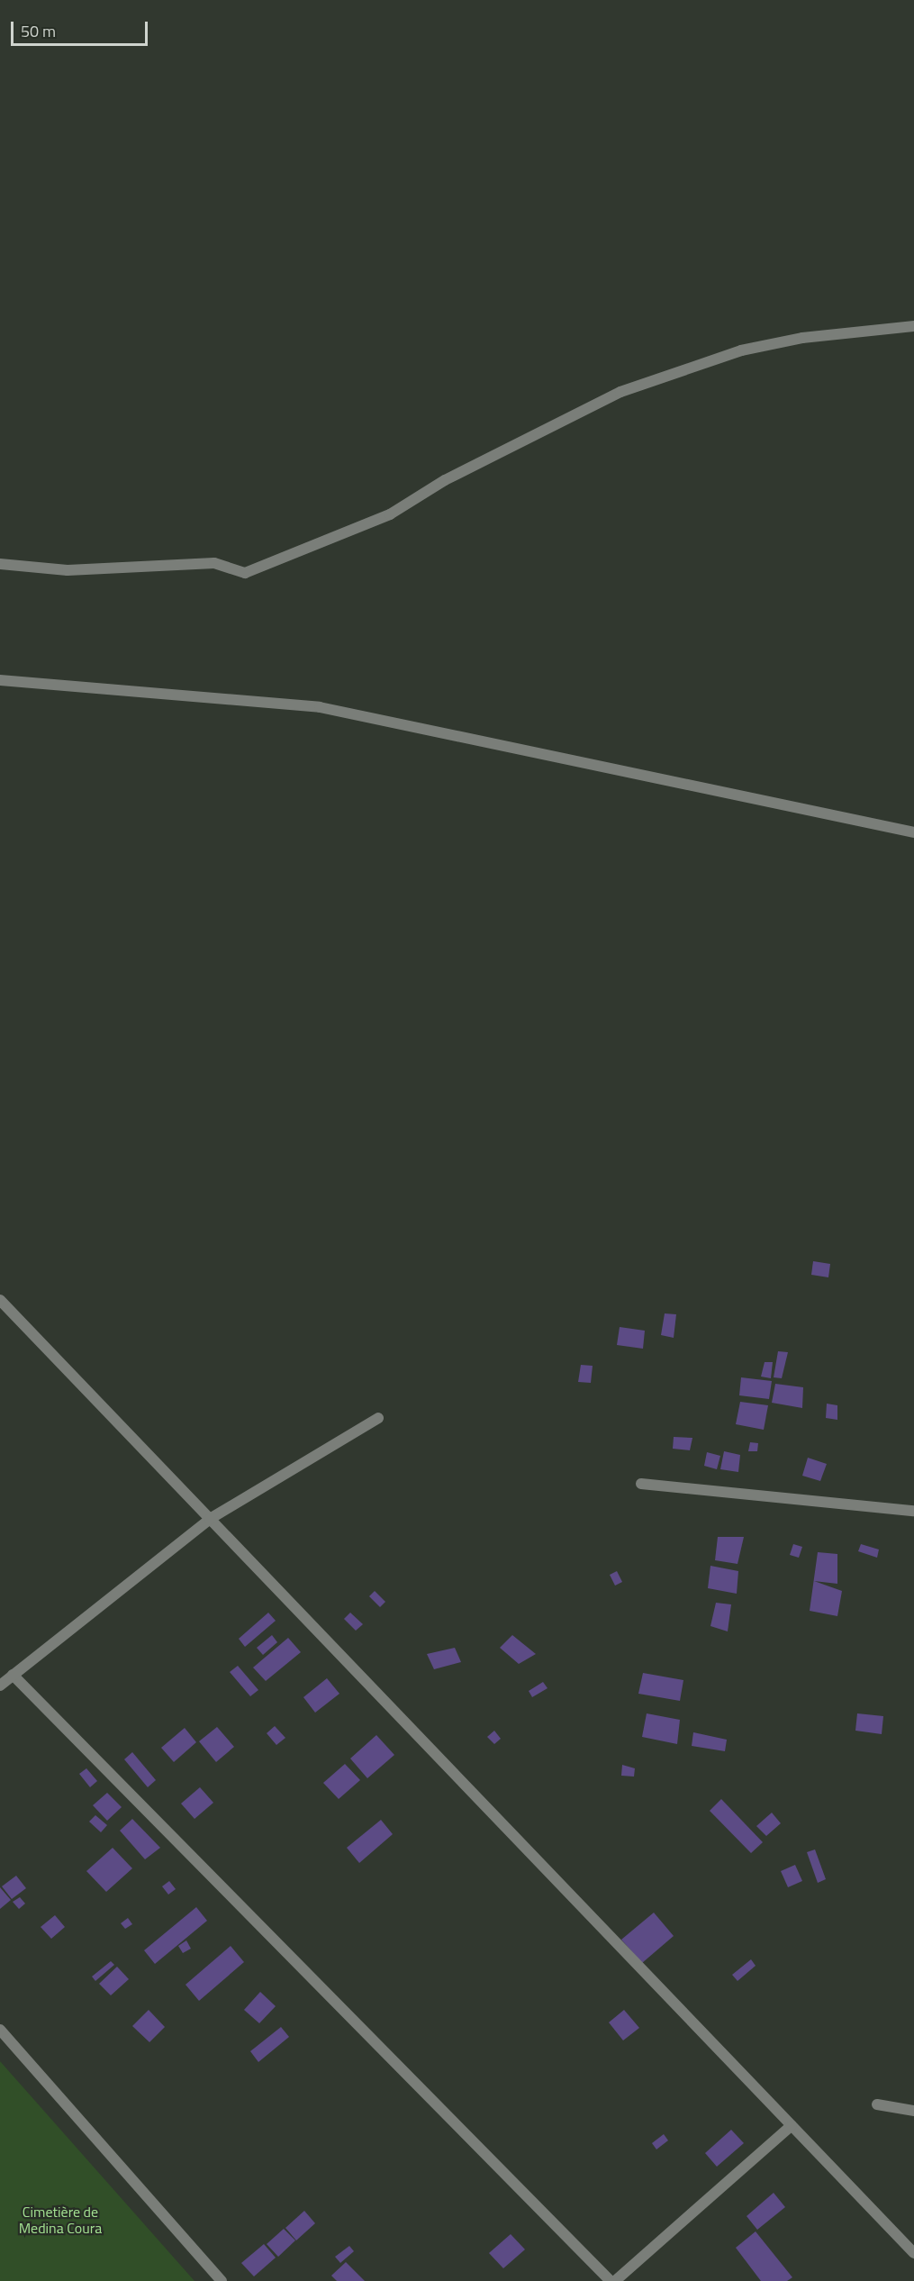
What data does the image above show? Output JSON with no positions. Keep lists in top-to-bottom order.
{
  "parks": ["Cimetière de Medina Coura"],
  "scale_bar": "50 m"
}
